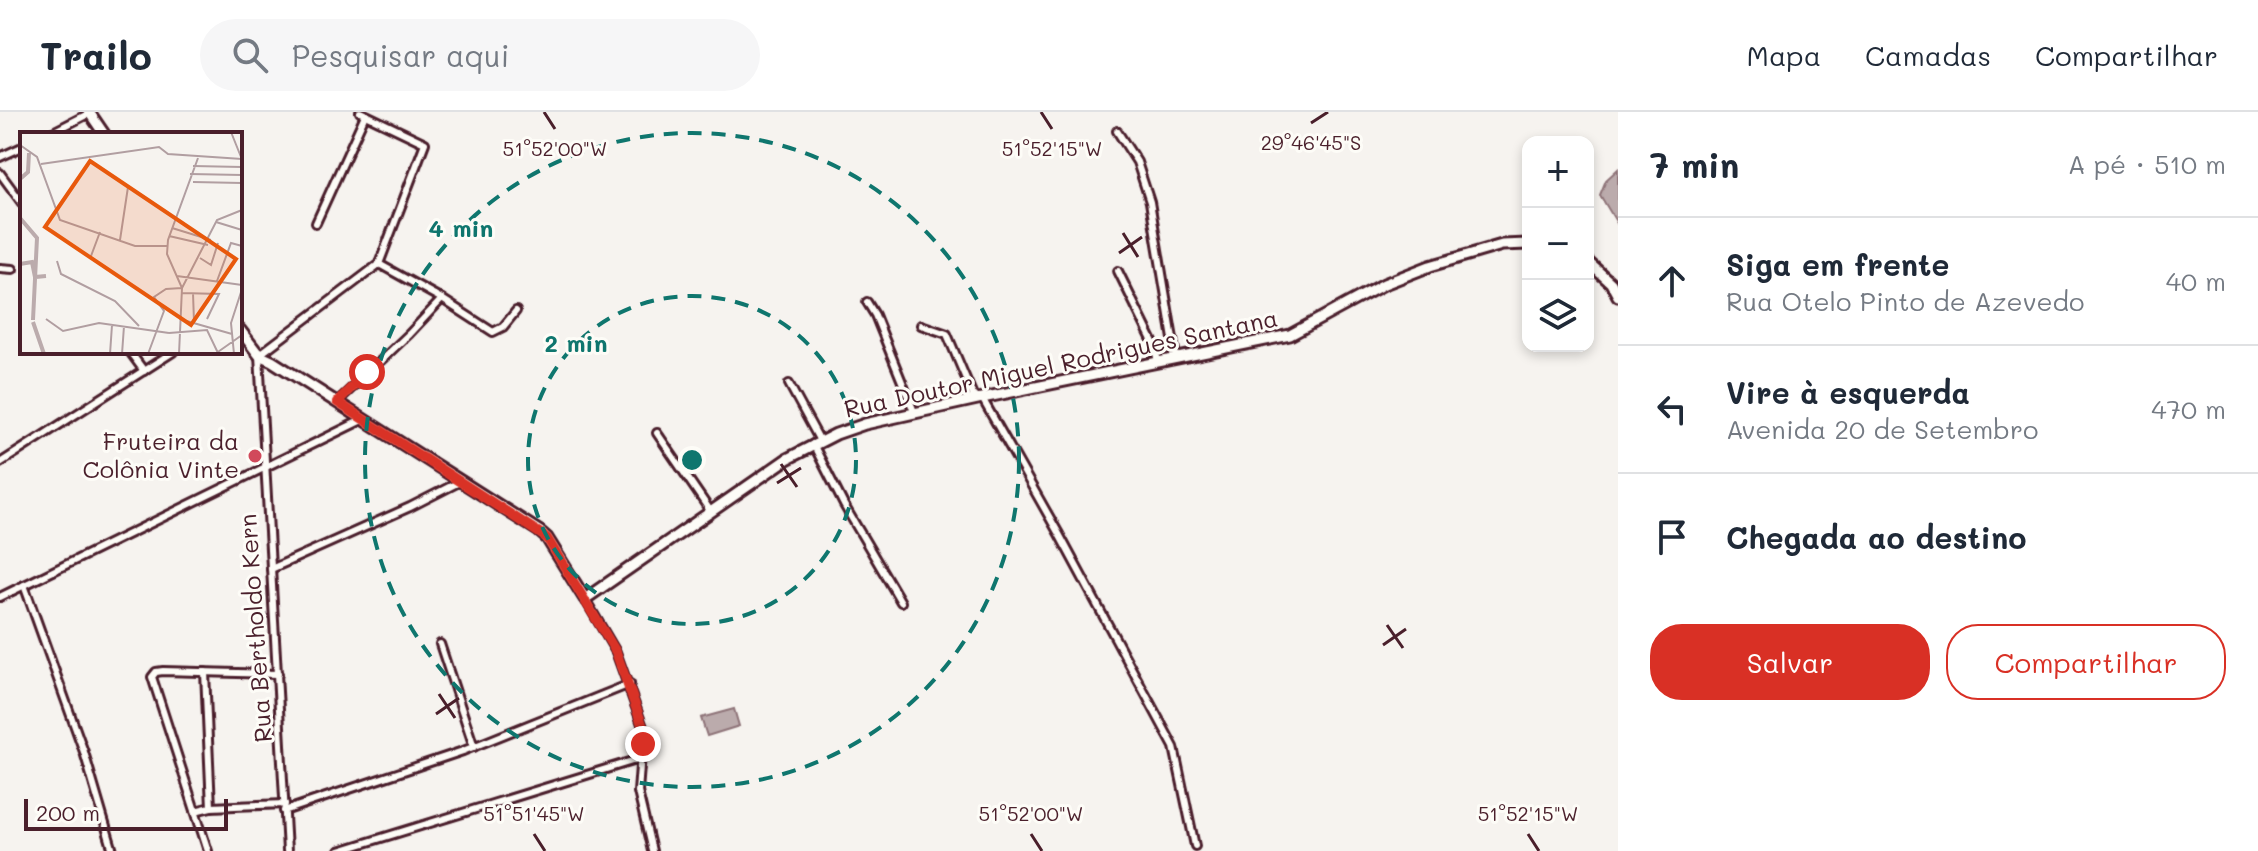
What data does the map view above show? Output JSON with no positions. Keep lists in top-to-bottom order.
{
  "streets": {
    "street": ["Rua Doutor Miguel Rodrigues Santana", "Rua Bertholdo Kern"]
  },
  "places": ["Fruteira da Colônia Vinte"],
  "scale_bar": "200 m",
  "page": {
    "header": "Trailo",
    "search": "Pesquisar aqui",
    "nav": ["Mapa", "Camadas", "Compartilhar"],
    "heading": ["7 min", "A pé · 510 m"],
    "map_buttons": ["+", "−"],
    "list": [
      ["Siga em frente", "Rua Otelo Pinto de Azevedo", "40 m"],
      ["Vire à esquerda", "Avenida 20 de Setembro", "470 m"],
      "Chegada ao destino"
    ],
    "buttons": ["Salvar", "Compartilhar"],
    "scale": "200 m"
  },
  "coordinates": [
    "29°46'45\"S",
    "51°52'15\"W",
    "51°52'00\"W",
    "51°51'45\"W"
  ],
  "rings": ["4 min", "2 min"]
}
